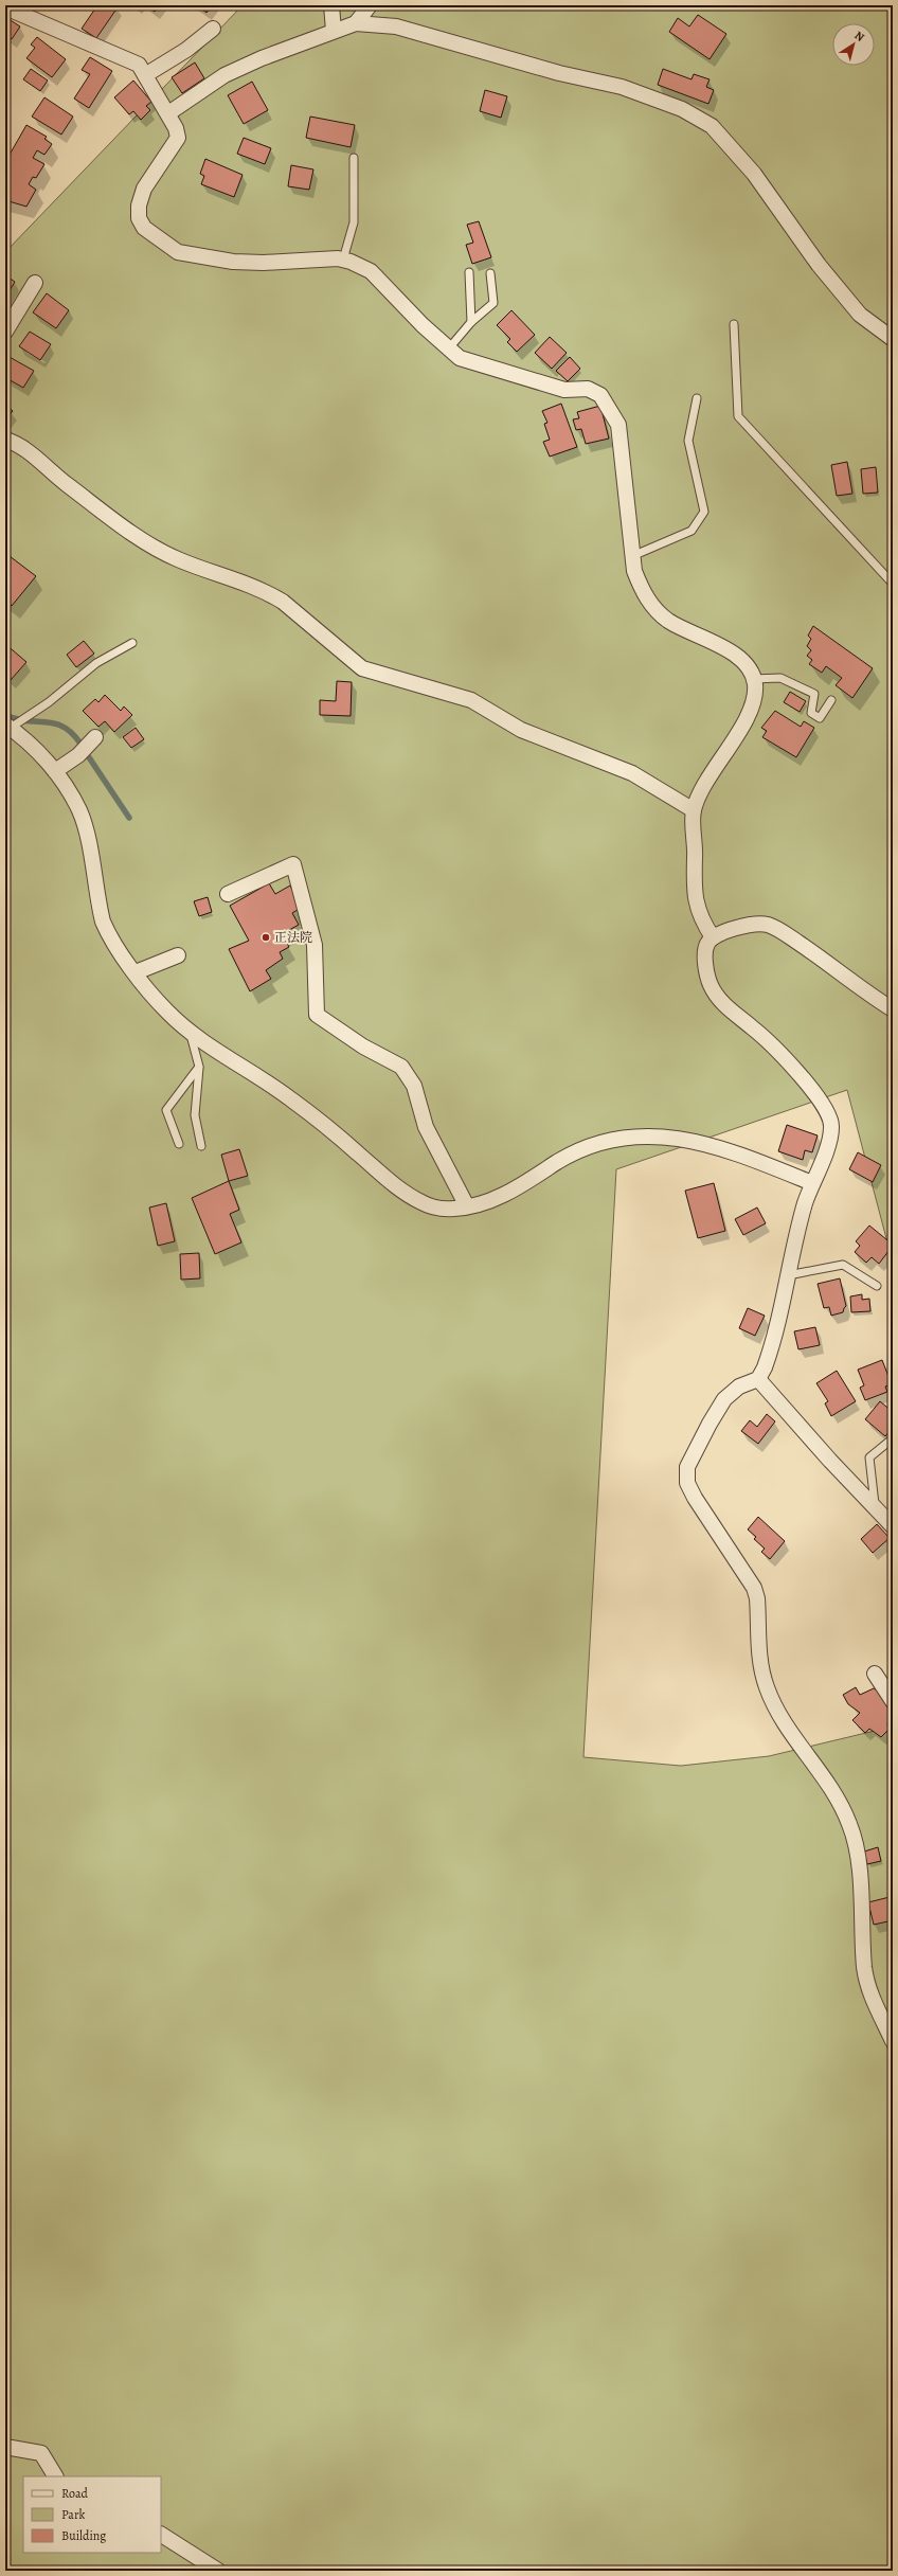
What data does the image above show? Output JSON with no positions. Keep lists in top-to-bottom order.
{
  "places": ["正法院"],
  "legend": ["Road", "Park", "Building"],
  "north": "top right"
}
